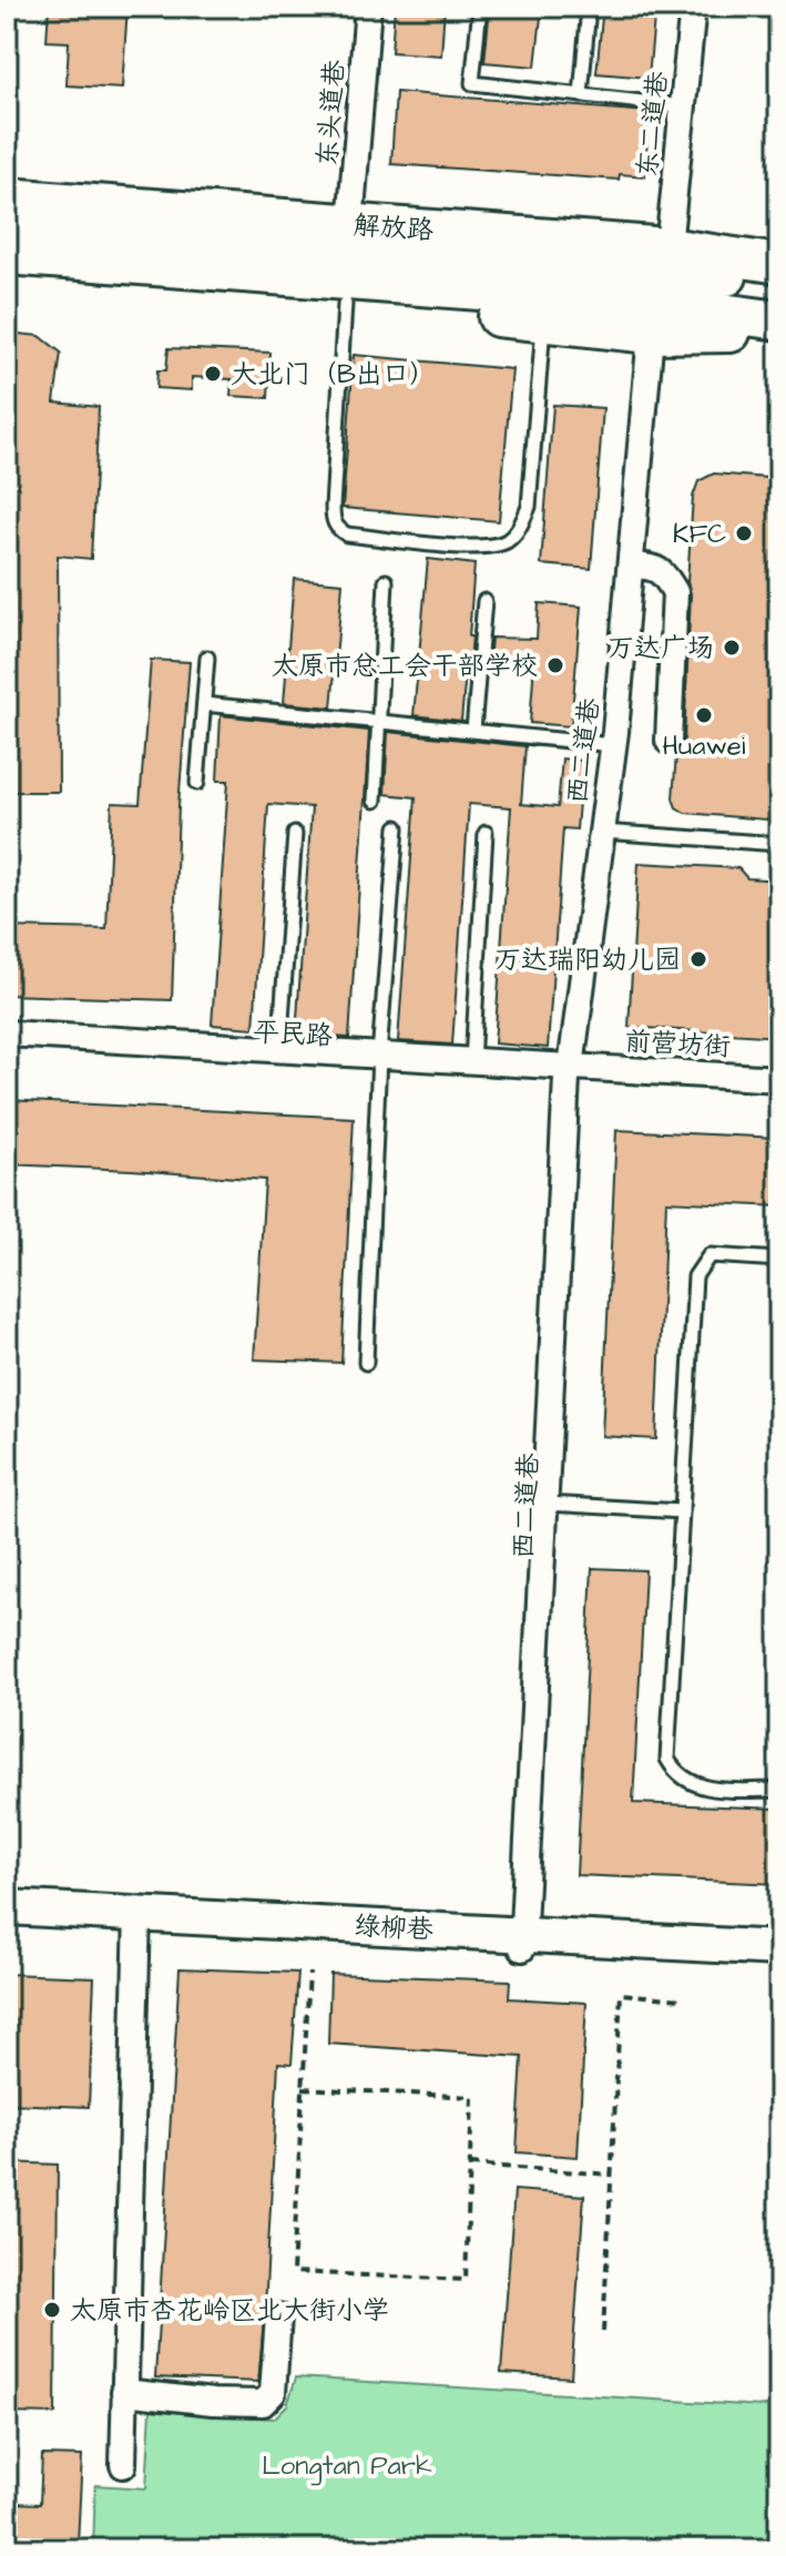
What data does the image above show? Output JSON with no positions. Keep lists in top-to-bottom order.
{
  "streets": {
    "main road": ["解放路"],
    "street": [
      "东头道巷",
      "东二道巷",
      "西二道巷",
      "平民路",
      "前营坊街",
      "绿柳巷"
    ]
  },
  "crossings": [
    ["东头道巷", "解放路"],
    ["东二道巷", "解放路"],
    ["东二道巷", "西二道巷"],
    ["解放路", "西二道巷"],
    ["西二道巷", "平民路"],
    ["西二道巷", "前营坊街"],
    ["西二道巷", "绿柳巷"],
    ["平民路", "前营坊街"]
  ],
  "parks": ["Longtan Park"],
  "places": [
    "大北门（B出口）",
    "KFC",
    "万达广场",
    "太原市总工会干部学校",
    "Huawei",
    "万达瑞阳幼儿园",
    "太原市杏花岭区北大街小学"
  ]
}
